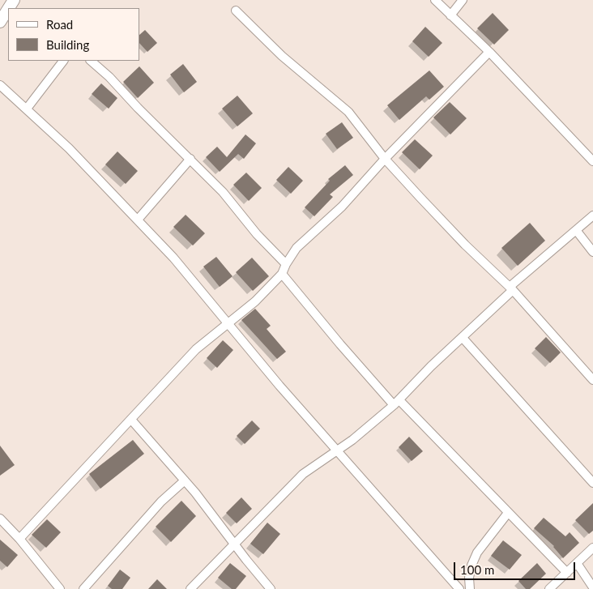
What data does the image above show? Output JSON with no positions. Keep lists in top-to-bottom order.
{
  "legend": ["Road", "Building"],
  "scale_bar": "100 m"
}
